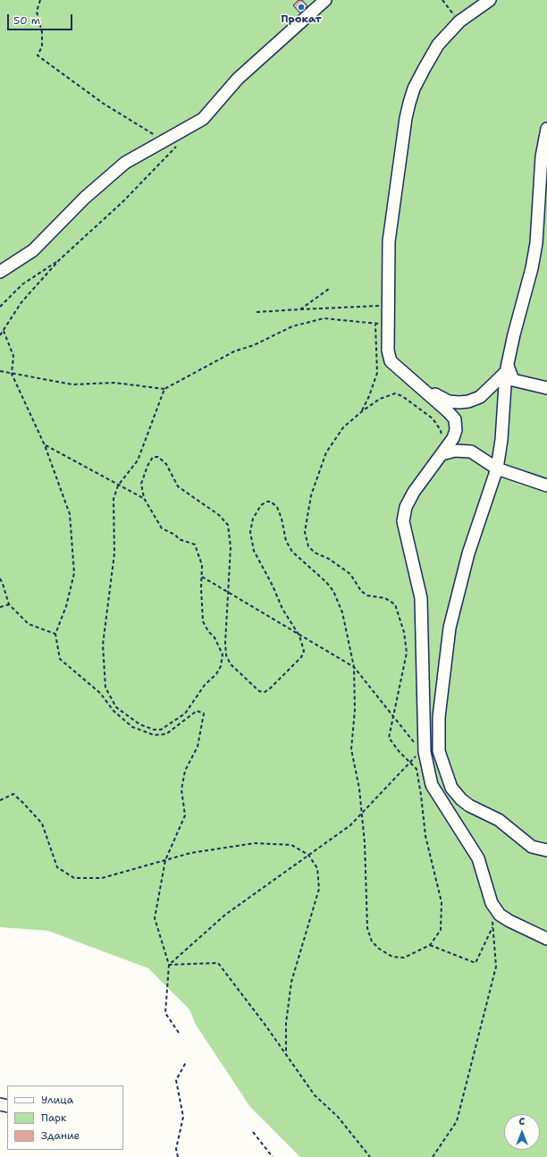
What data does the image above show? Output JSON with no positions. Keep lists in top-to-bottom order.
{
  "places": ["Прокат"],
  "legend": ["Улица", "Парк", "Здание"],
  "scale_bar": "50 m",
  "north": "top"
}
